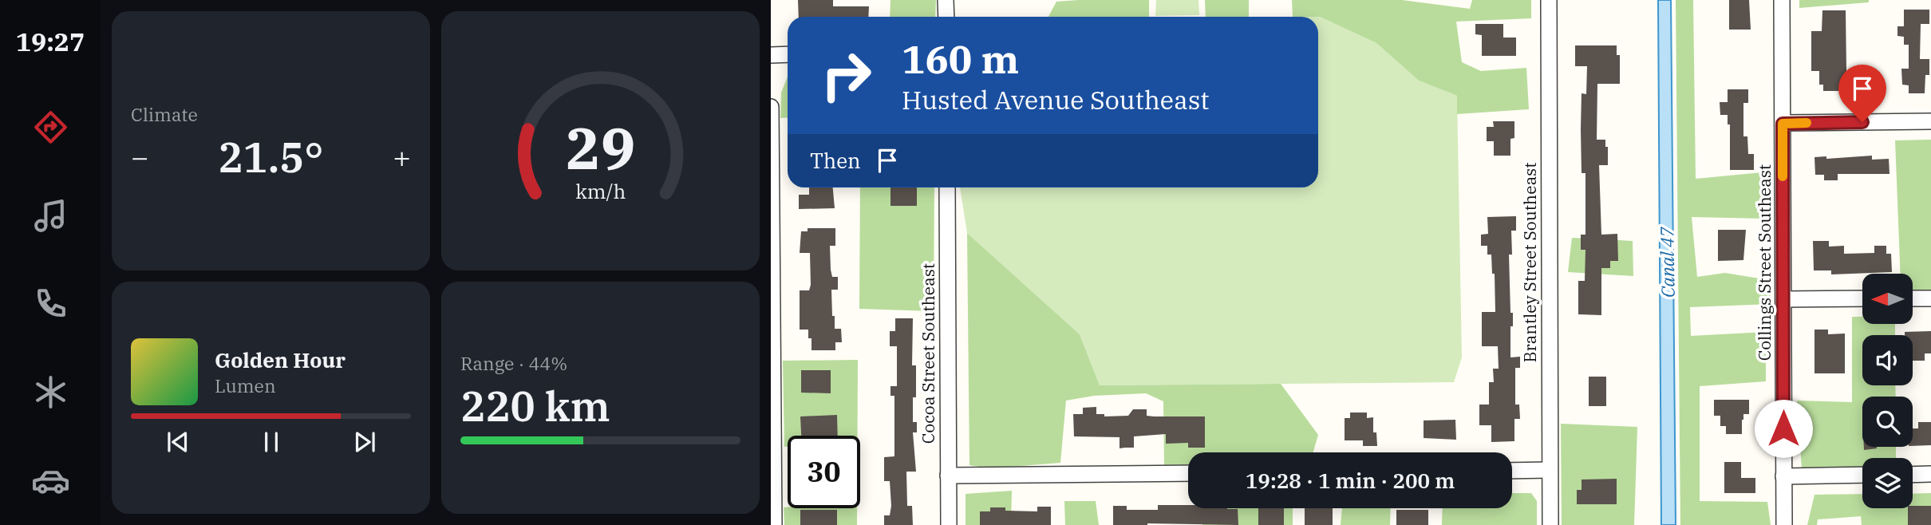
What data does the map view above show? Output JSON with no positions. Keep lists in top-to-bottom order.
{
  "streets": {
    "street": ["Brantley Street Southeast", "Collings Street Southeast", "Cocoa Street Southeast"]
  },
  "water": ["Canal 47"],
  "north": "left",
  "page": {
    "tabs": "19:27",
    "tile": [
      "Climate",
      ["Range · 44%", "220 km"]
    ],
    "turn": ["160 m", "Husted Avenue Southeast"],
    "heat": ["−", "21.5°", "+"],
    "then": "Then",
    "song": ["Golden Hour", "Lumen"],
    "limit": "30",
    "trip": "19:28 · 1 min · 200 m",
    "gauge": ["29", "km/h"]
  }
}
